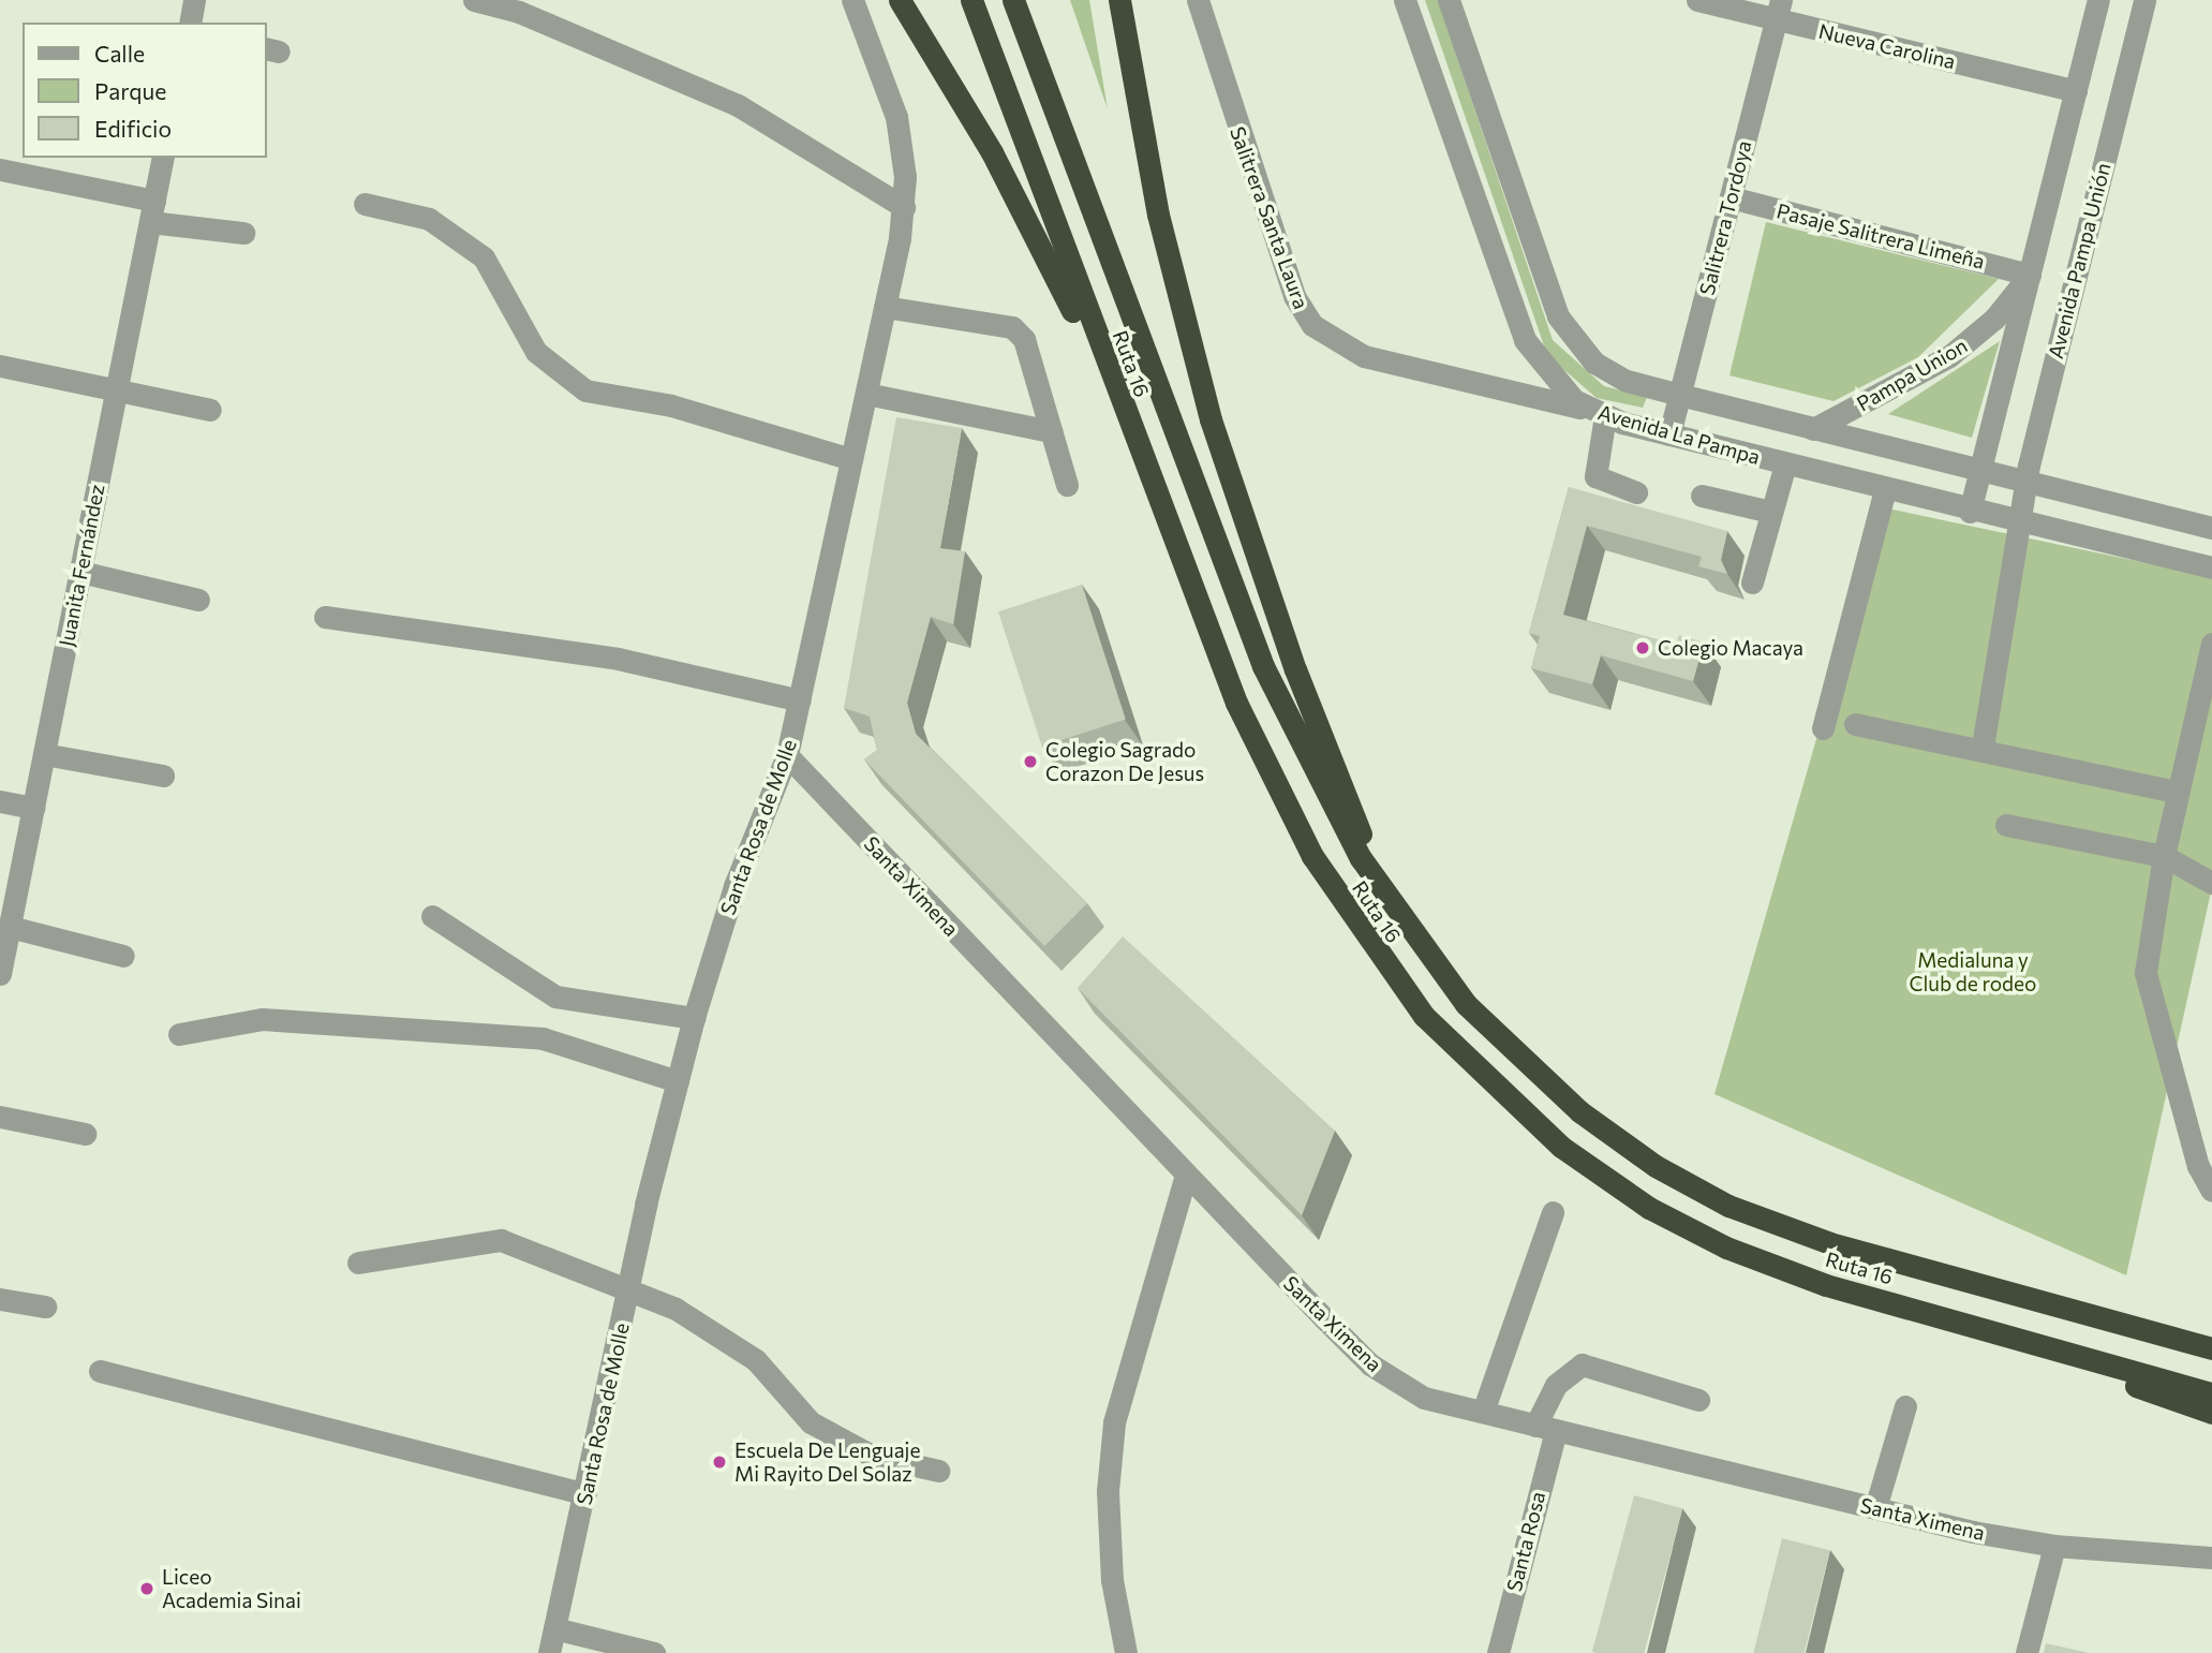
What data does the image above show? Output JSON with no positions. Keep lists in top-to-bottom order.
{
  "streets": {
    "highway": ["Ruta 16"],
    "street": [
      "Nueva Carolina",
      "Salitrera Santa Laura",
      "Salitrera Tordoya",
      "Pasaje Salitrera Limeña",
      "Avenida Pampa Unión",
      "Pampa Union",
      "Avenida La Pampa",
      "Juanita Fernández",
      "Santa Rosa de Molle",
      "Santa Ximena",
      "Santa Rosa"
    ]
  },
  "crossings": [
    ["Nueva Carolina", "Salitrera Tordoya"],
    ["Salitrera Santa Laura", "Avenida La Pampa"],
    ["Salitrera Tordoya", "Pasaje Salitrera Limeña"],
    ["Salitrera Tordoya", "Avenida La Pampa"],
    ["Pasaje Salitrera Limeña", "Pampa Union"],
    ["Avenida Pampa Unión", "Avenida La Pampa"],
    ["Pampa Union", "Avenida La Pampa"],
    ["Santa Rosa de Molle", "Santa Ximena"],
    ["Santa Ximena", "Santa Rosa"]
  ],
  "parks": ["Medialuna y Club de rodeo"],
  "places": [
    "Colegio Macaya",
    "Colegio Sagrado Corazon De Jesus",
    "Escuela De Lenguaje Mi Rayito Del Solaz",
    "Liceo Academia Sinai"
  ],
  "legend": ["Calle", "Parque", "Edificio"]
}
